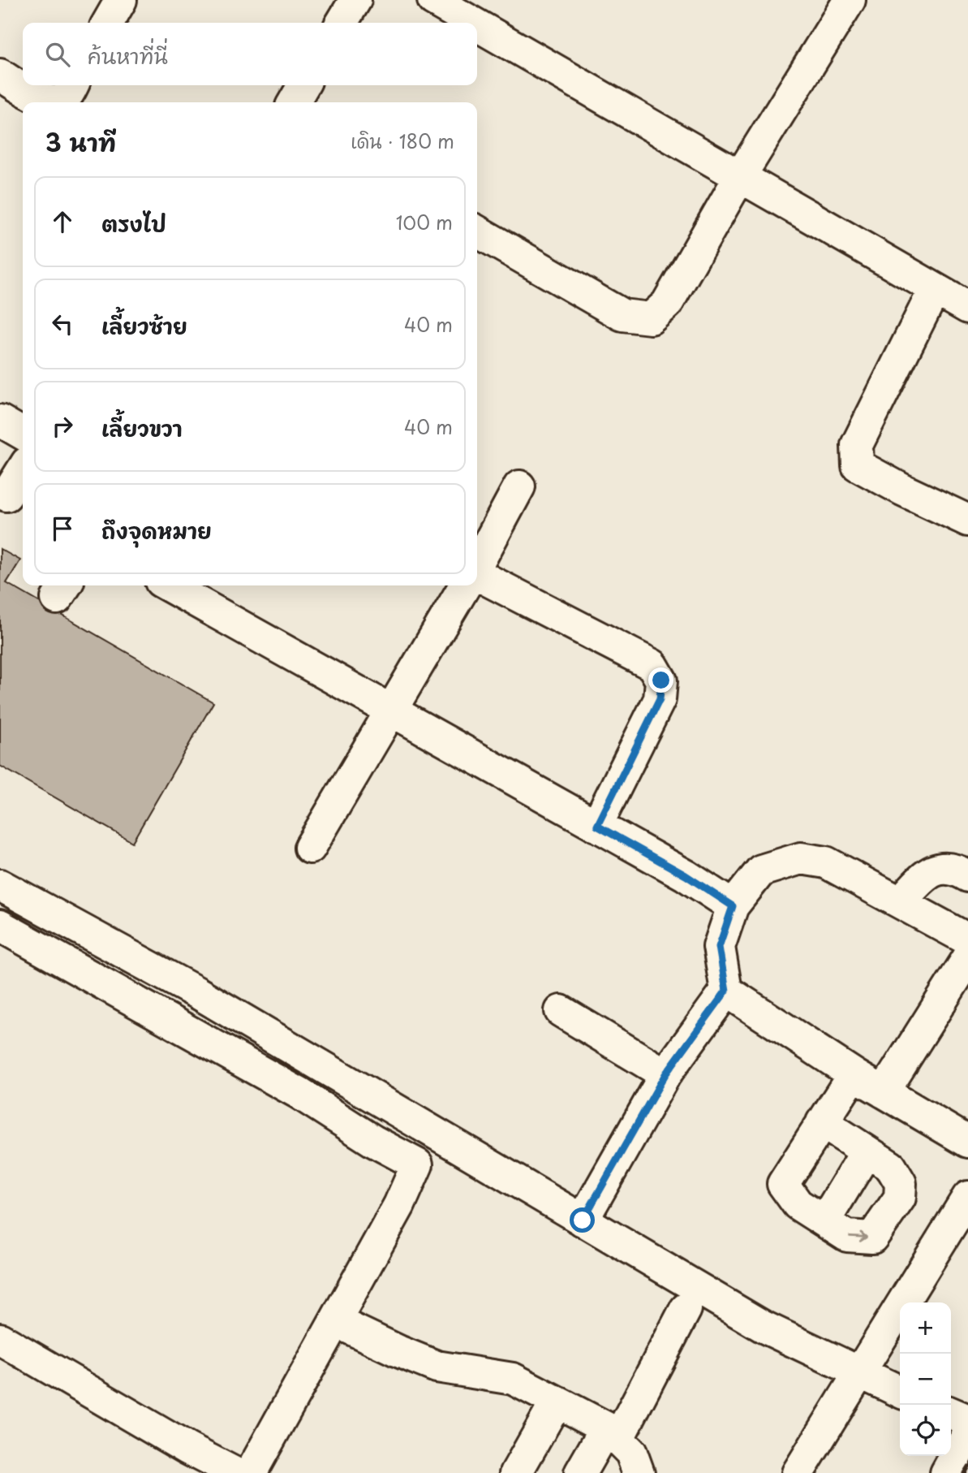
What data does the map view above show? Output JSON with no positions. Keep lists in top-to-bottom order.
{
  "page": {
    "search": "ค้นหาที่นี่",
    "heading": ["3 นาที", "เดิน · 180 m"],
    "list": [
      ["ตรงไป", "100 m"],
      ["เลี้ยวซ้าย", "40 m"],
      ["เลี้ยวขวา", "40 m"],
      "ถึงจุดหมาย"
    ],
    "map_buttons": ["+", "−"]
  }
}
